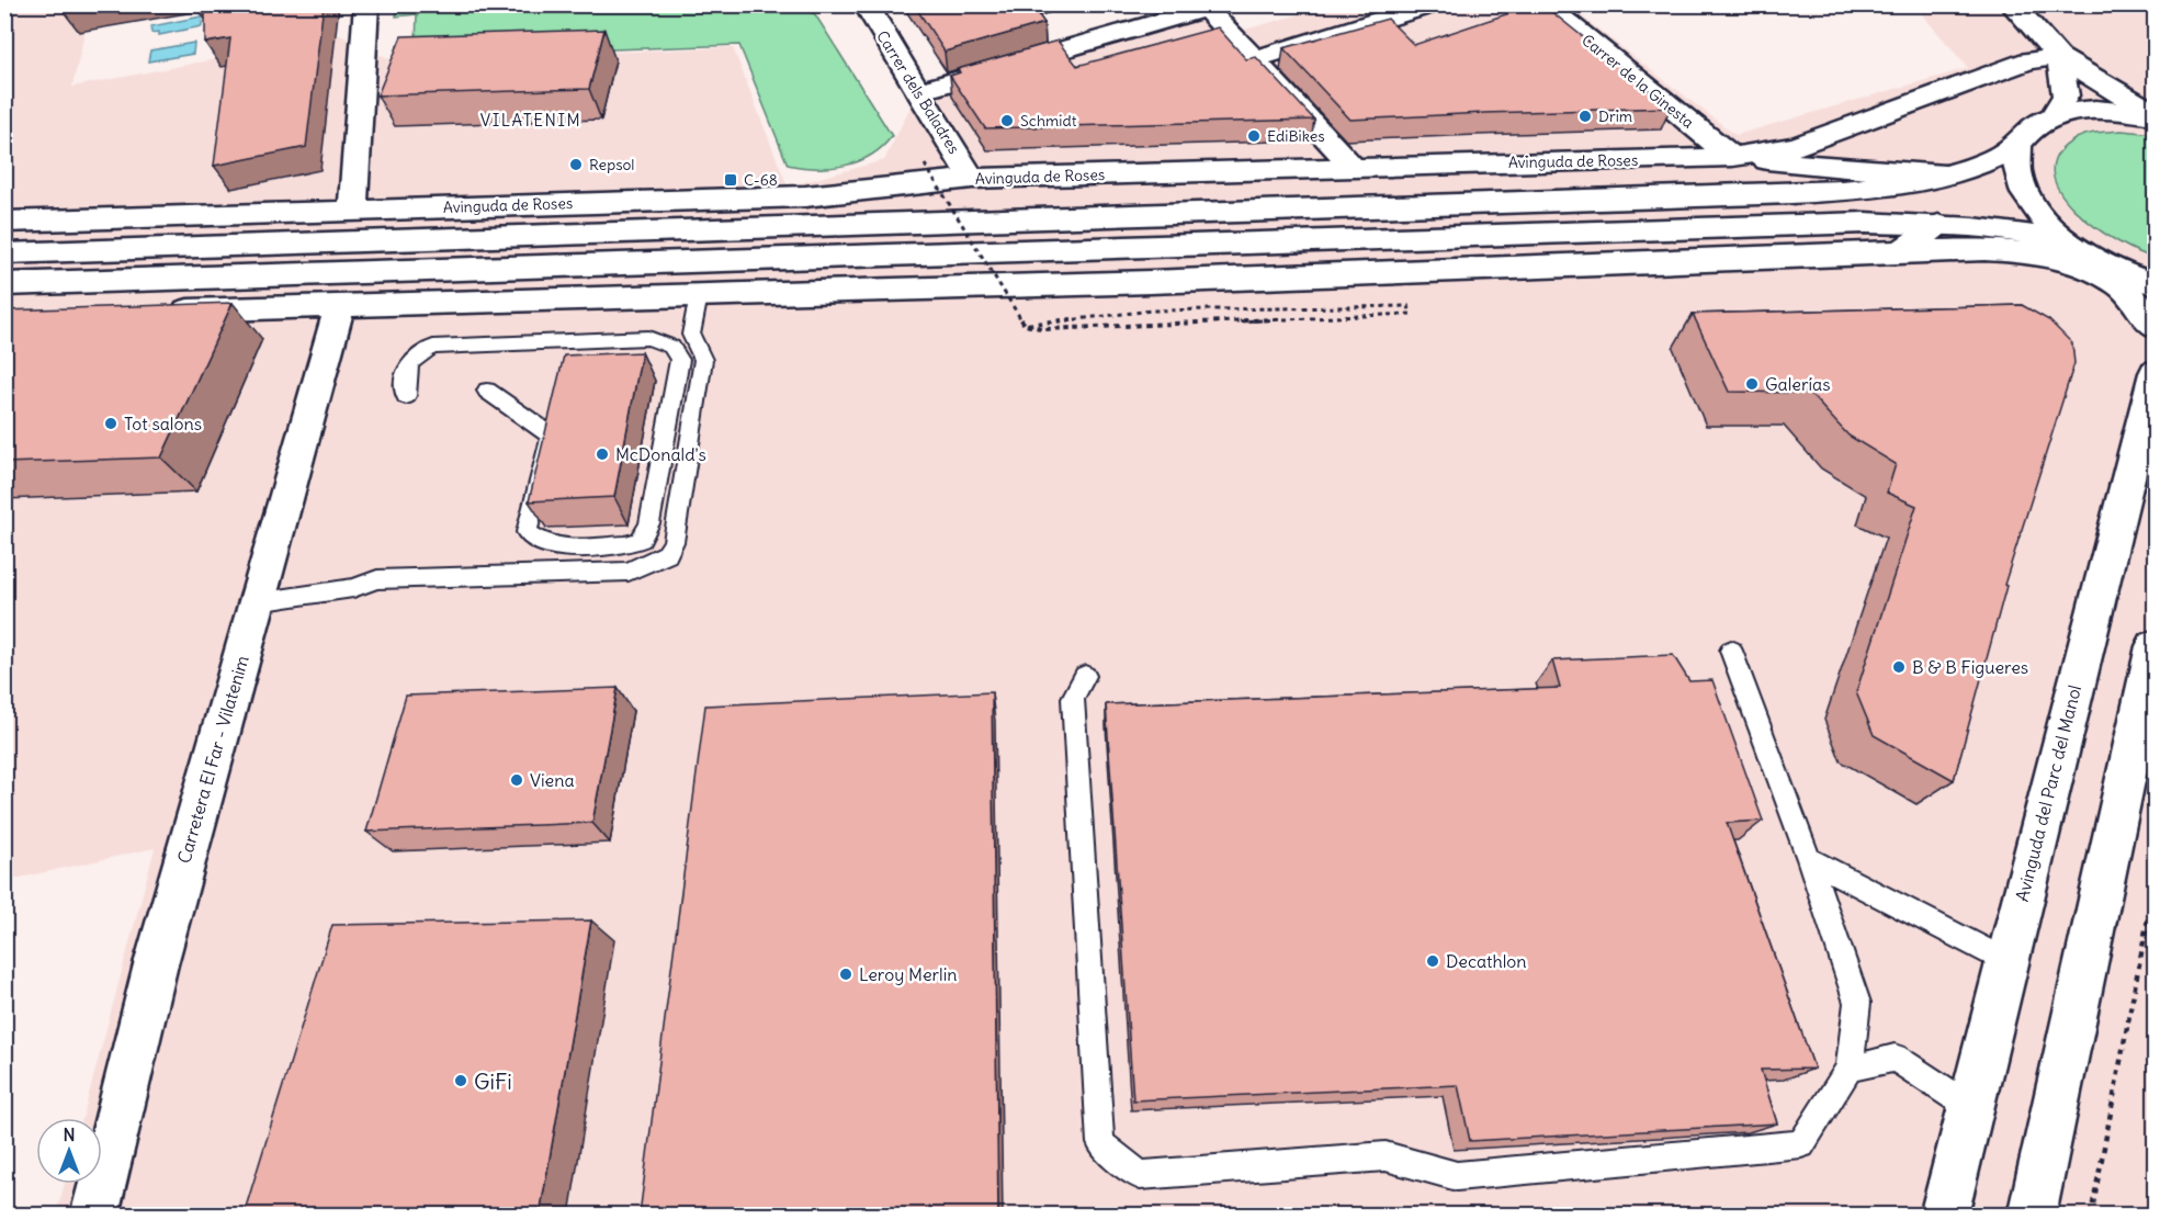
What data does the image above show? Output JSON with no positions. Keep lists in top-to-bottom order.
{
  "streets": {
    "main road": [
      "Carrer de la Ginesta",
      "Carrer dels Baladres",
      "Avinguda de Roses",
      "Carretera El Far - Vilatenim",
      "Avinguda del Parc del Manol"
    ]
  },
  "crossings": [
    ["Carrer de la Ginesta", "Avinguda de Roses"],
    ["Carrer dels Baladres", "Avinguda de Roses"]
  ],
  "districts": ["VILATENIM"],
  "places": {
    "other": [
      "Drim",
      "Schmidt",
      "EdiBikes",
      "Repsol",
      "Galerías",
      "Tot salons",
      "McDonald's",
      "B & B Figueres",
      "Viena",
      "Decathlon",
      "Leroy Merlin",
      "GiFi"
    ],
    "transit": ["C-68"]
  },
  "north": "top"
}
